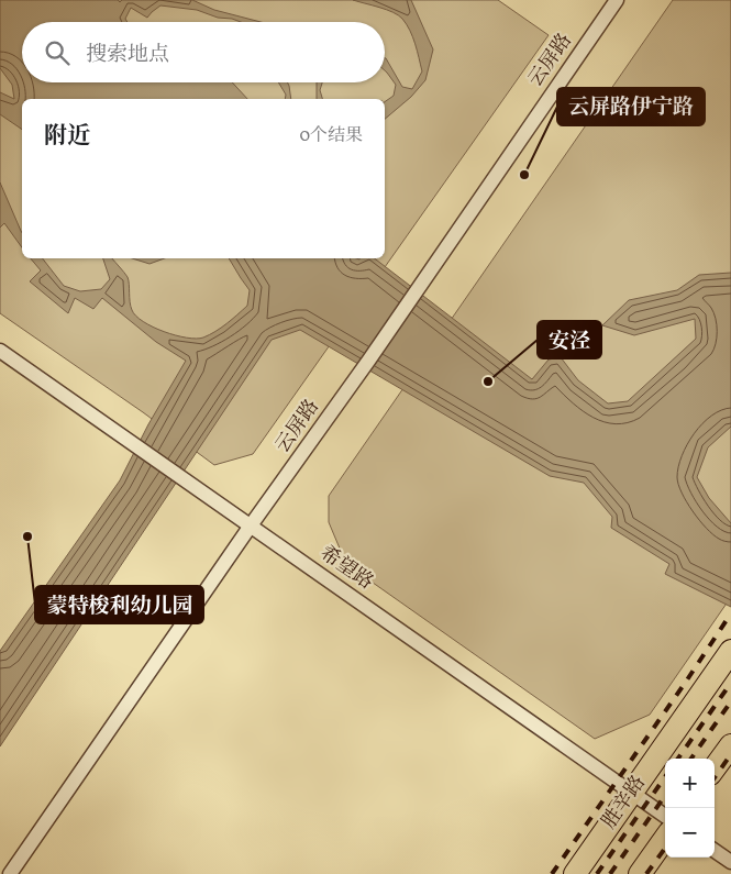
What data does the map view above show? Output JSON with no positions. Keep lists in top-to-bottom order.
{
  "streets": {
    "main road": ["胜辛路"],
    "street": ["云屏路", "希望路"]
  },
  "crossings": [
    ["云屏路", "希望路"],
    ["希望路", "胜辛路"]
  ],
  "places": ["云屏路伊宁路", "安泾", "蒙特梭利幼儿园"],
  "page": {
    "search": "搜索地点",
    "heading": ["附近", "0个结果"],
    "map_buttons": ["+", "−"]
  }
}
